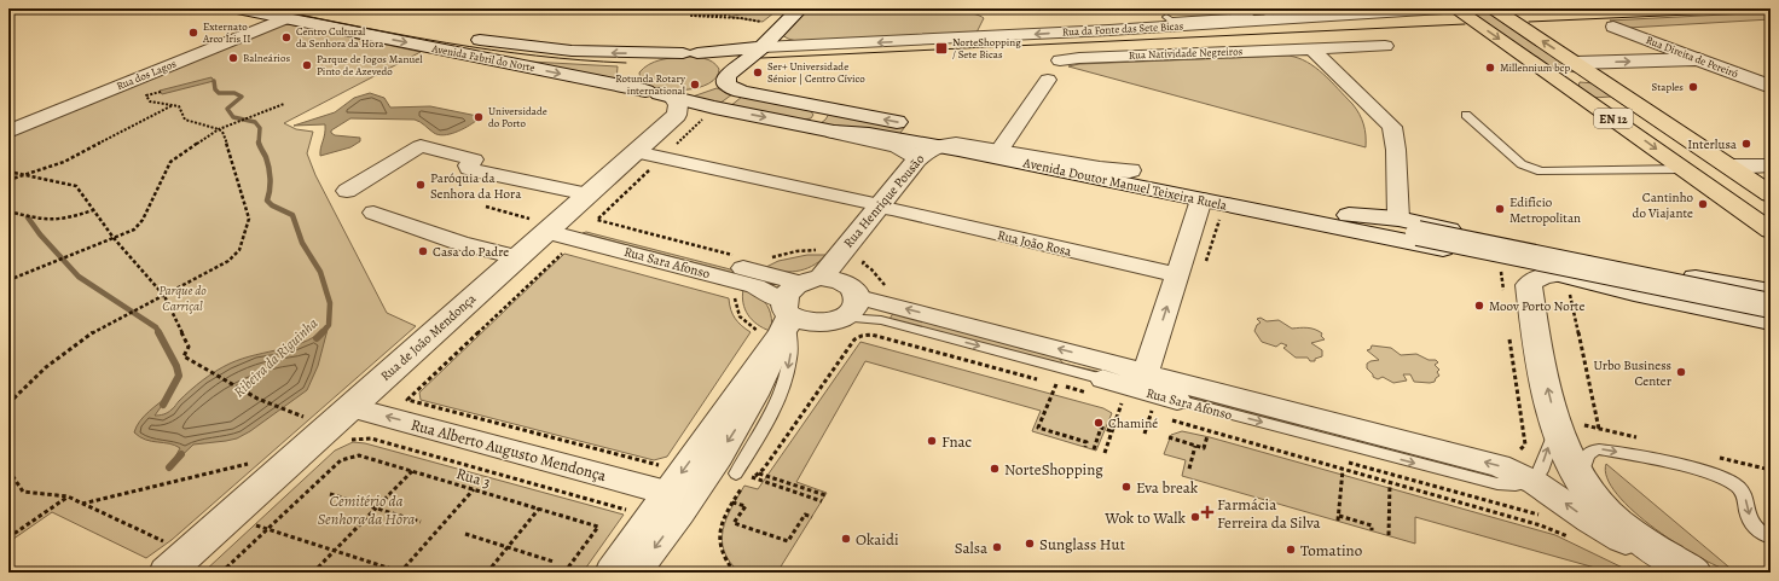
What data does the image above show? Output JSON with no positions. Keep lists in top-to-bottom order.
{
  "streets": {
    "main road": [
      "Rua da Fonte das Sete Bicas",
      "Rua Direita de Pereiró",
      "Avenida Fabril do Norte",
      "Rua dos Lagos",
      "EN 12",
      "Avenida Doutor Manuel Teixeira Ruela",
      "Rua Henrique Pousão",
      "Rua de João Mendonça"
    ],
    "street": [
      "Rua Natividade Negreiros",
      "Rua João Rosa",
      "Rua Sara Afonso",
      "Rua Alberto Augusto Mendonça"
    ],
    "path": ["Rua 3"]
  },
  "crossings": [
    ["Rua da Fonte das Sete Bicas", "Avenida Fabril do Norte"],
    ["Avenida Fabril do Norte", "Rua dos Lagos"],
    ["Avenida Fabril do Norte", "Rua de João Mendonça"],
    ["Avenida Doutor Manuel Teixeira Ruela", "Rua Henrique Pousão"],
    ["Rua Henrique Pousão", "Rua João Rosa"],
    ["Rua Henrique Pousão", "Rua Sara Afonso"],
    ["Rua Henrique Pousão", "Rua Alberto Augusto Mendonça"],
    ["Rua João Rosa", "Rua de João Mendonça"],
    ["Rua Sara Afonso", "Rua de João Mendonça"],
    ["Rua de João Mendonça", "Rua Alberto Augusto Mendonça"]
  ],
  "one_way": ["Rua da Fonte das Sete Bicas", "Rua Henrique Pousão"],
  "water": ["Ribeira da Riguinha"],
  "parks": ["Parque do Carriçal", "Cemitério da Senhora da Hora"],
  "places": {
    "other": [
      "Externato Arco Íris II",
      "Centro Cultural da Senhora da Hora",
      "Balneários",
      "Parque de Jogos Manuel Pinto de Azevedo",
      "Millennium bcp",
      "Ser+ Universidade Sénior | Centro Cívico",
      "Rotunda Rotary international",
      "Staples",
      "Universidade do Porto",
      "Interlusa",
      "Paróquia da Senhora da Hora",
      "Cantinho do Viajante",
      "Edifício Metropolitan",
      "Casa do Padre",
      "Moov Porto Norte",
      "Urbo Business Center",
      "Chaminé",
      "Fnac",
      "NorteShopping",
      "Eva break",
      "Wok to Walk",
      "Okaidi",
      "Sunglass Hut",
      "Salsa",
      "Tomatino"
    ],
    "transit": ["NorteShopping / Sete Bicas"],
    "health": ["Farmácia Ferreira da Silva"]
  }
}
